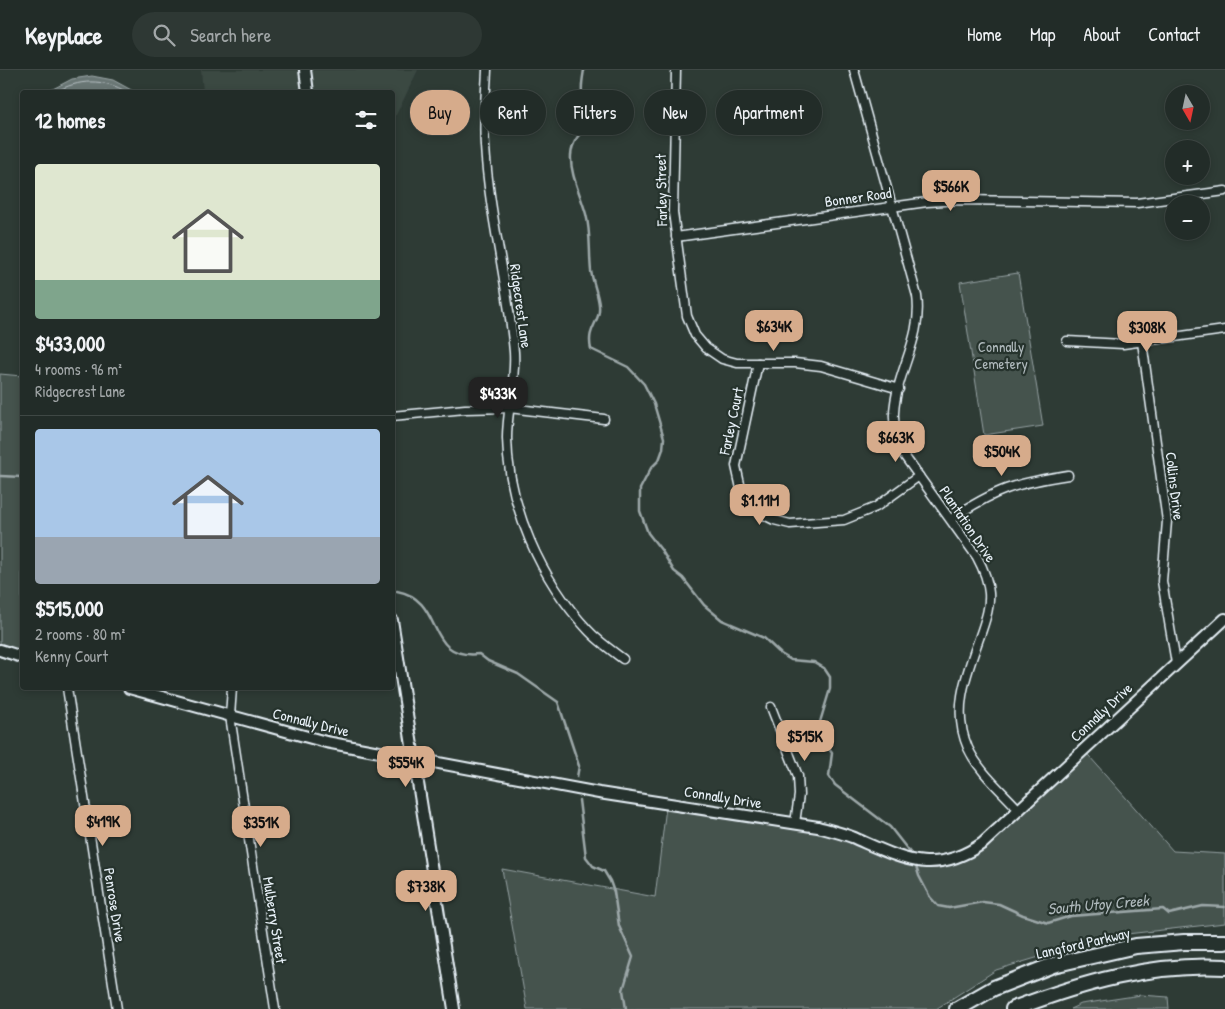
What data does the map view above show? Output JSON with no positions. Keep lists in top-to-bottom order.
{
  "streets": {
    "highway": ["Langford Parkway"],
    "street": [
      "Farley Street",
      "Bonner Road",
      "Ridgecrest Lane",
      "Farley Court",
      "Collins Drive",
      "Plantation Drive",
      "Connally Drive",
      "Penrose Drive",
      "Mulberry Street"
    ]
  },
  "crossings": [
    ["Farley Street", "Bonner Road"],
    ["Farley Street", "Farley Court"],
    ["Bonner Road", "Plantation Drive"],
    ["Farley Court", "Plantation Drive"],
    ["Collins Drive", "Connally Drive"],
    ["Plantation Drive", "Connally Drive"],
    ["Connally Drive", "Mulberry Street"]
  ],
  "water": ["South Utoy Creek"],
  "parks": ["Connally Cemetery"],
  "north": "bottom",
  "page": {
    "header": "Keyplace",
    "search": "Search here",
    "nav": [
      "Home",
      "Map",
      "About",
      "Contact"
    ],
    "map_buttons": ["+", "−"],
    "chip": [
      "Buy",
      "Rent",
      "Filters",
      "New",
      "Apartment"
    ],
    "heading": "12 homes",
    "list": [
      {
        "name": "$433,000",
        "note": "4 rooms · 96 m² · Ridgecrest Lane"
      },
      {
        "name": "$515,000",
        "note": "2 rooms · 80 m² · Kenny Court"
      }
    ],
    "price": [
      "$566K",
      "$634K",
      "$308K",
      "$433K",
      "$663K",
      "$504K",
      "$1.11M",
      "$515K",
      "$554K",
      "$419K",
      "$351K",
      "$738K"
    ]
  }
}
